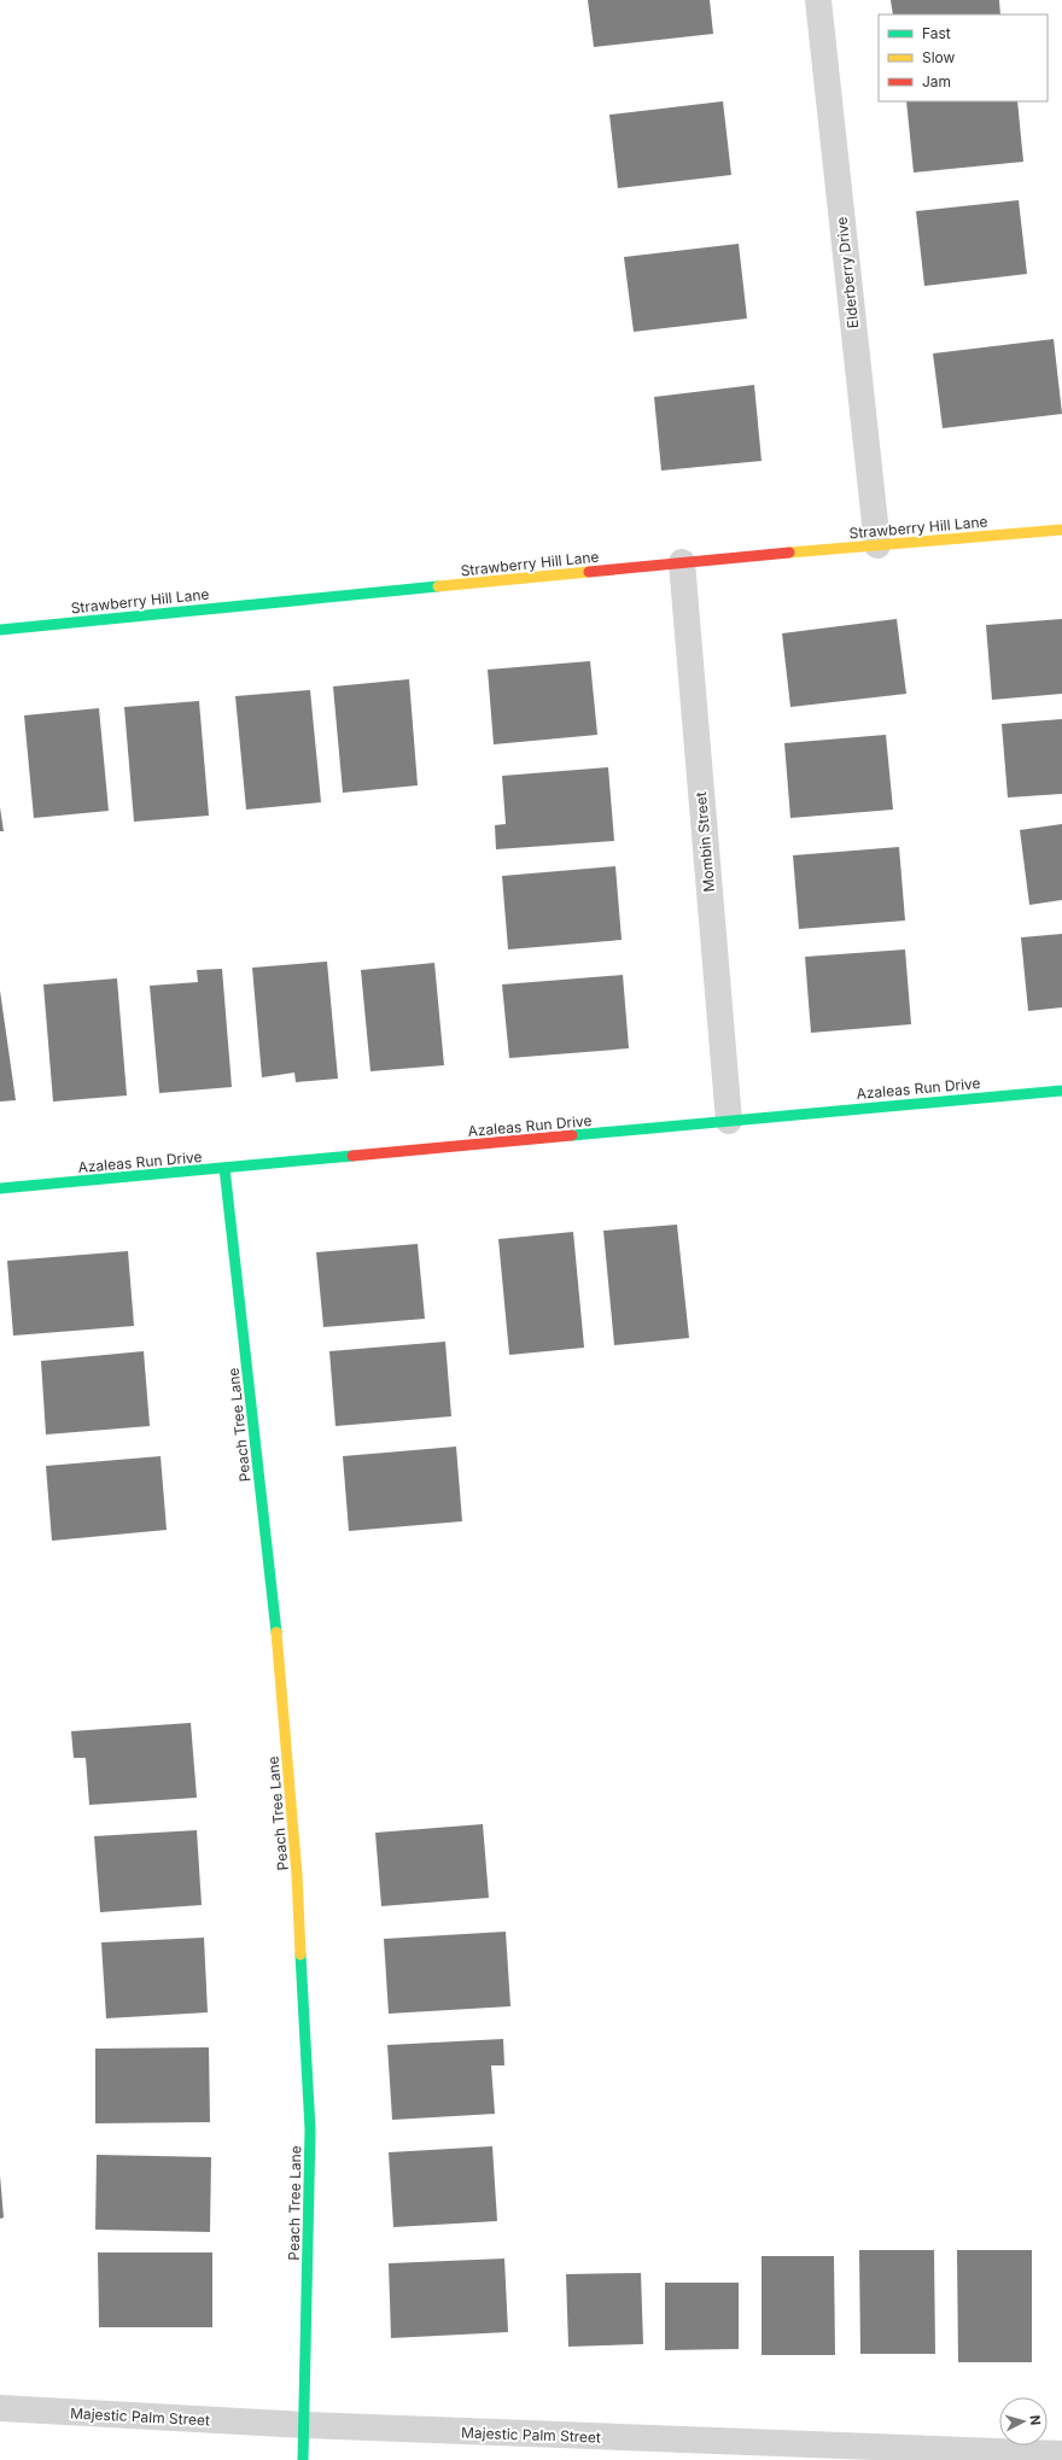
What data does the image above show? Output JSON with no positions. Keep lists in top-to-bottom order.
{
  "streets": {
    "street": [
      "Elderberry Drive",
      "Strawberry Hill Lane",
      "Mombin Street",
      "Azaleas Run Drive",
      "Peach Tree Lane",
      "Majestic Palm Street"
    ]
  },
  "crossings": [
    ["Elderberry Drive", "Strawberry Hill Lane"],
    ["Strawberry Hill Lane", "Mombin Street"],
    ["Mombin Street", "Azaleas Run Drive"],
    ["Azaleas Run Drive", "Peach Tree Lane"],
    ["Peach Tree Lane", "Majestic Palm Street"]
  ],
  "legend": ["Fast", "Slow", "Jam"],
  "north": "right"
}
